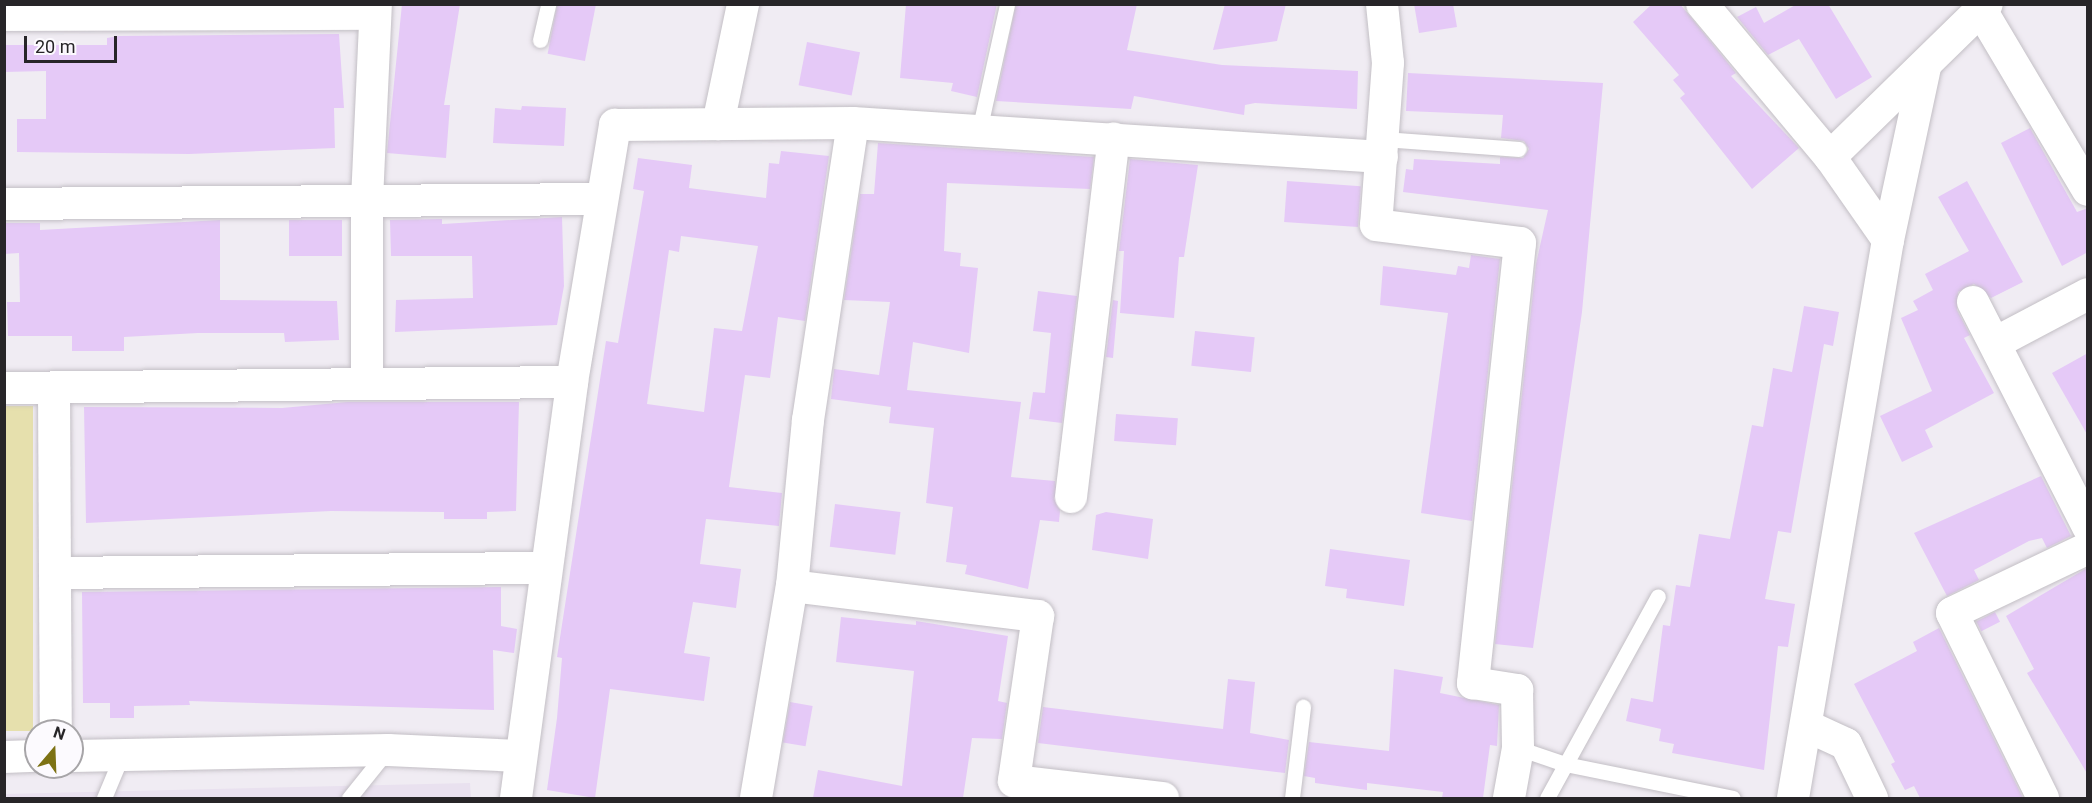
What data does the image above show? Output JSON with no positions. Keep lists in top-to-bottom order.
{
  "scale_bar": "20 m",
  "north": "top"
}
